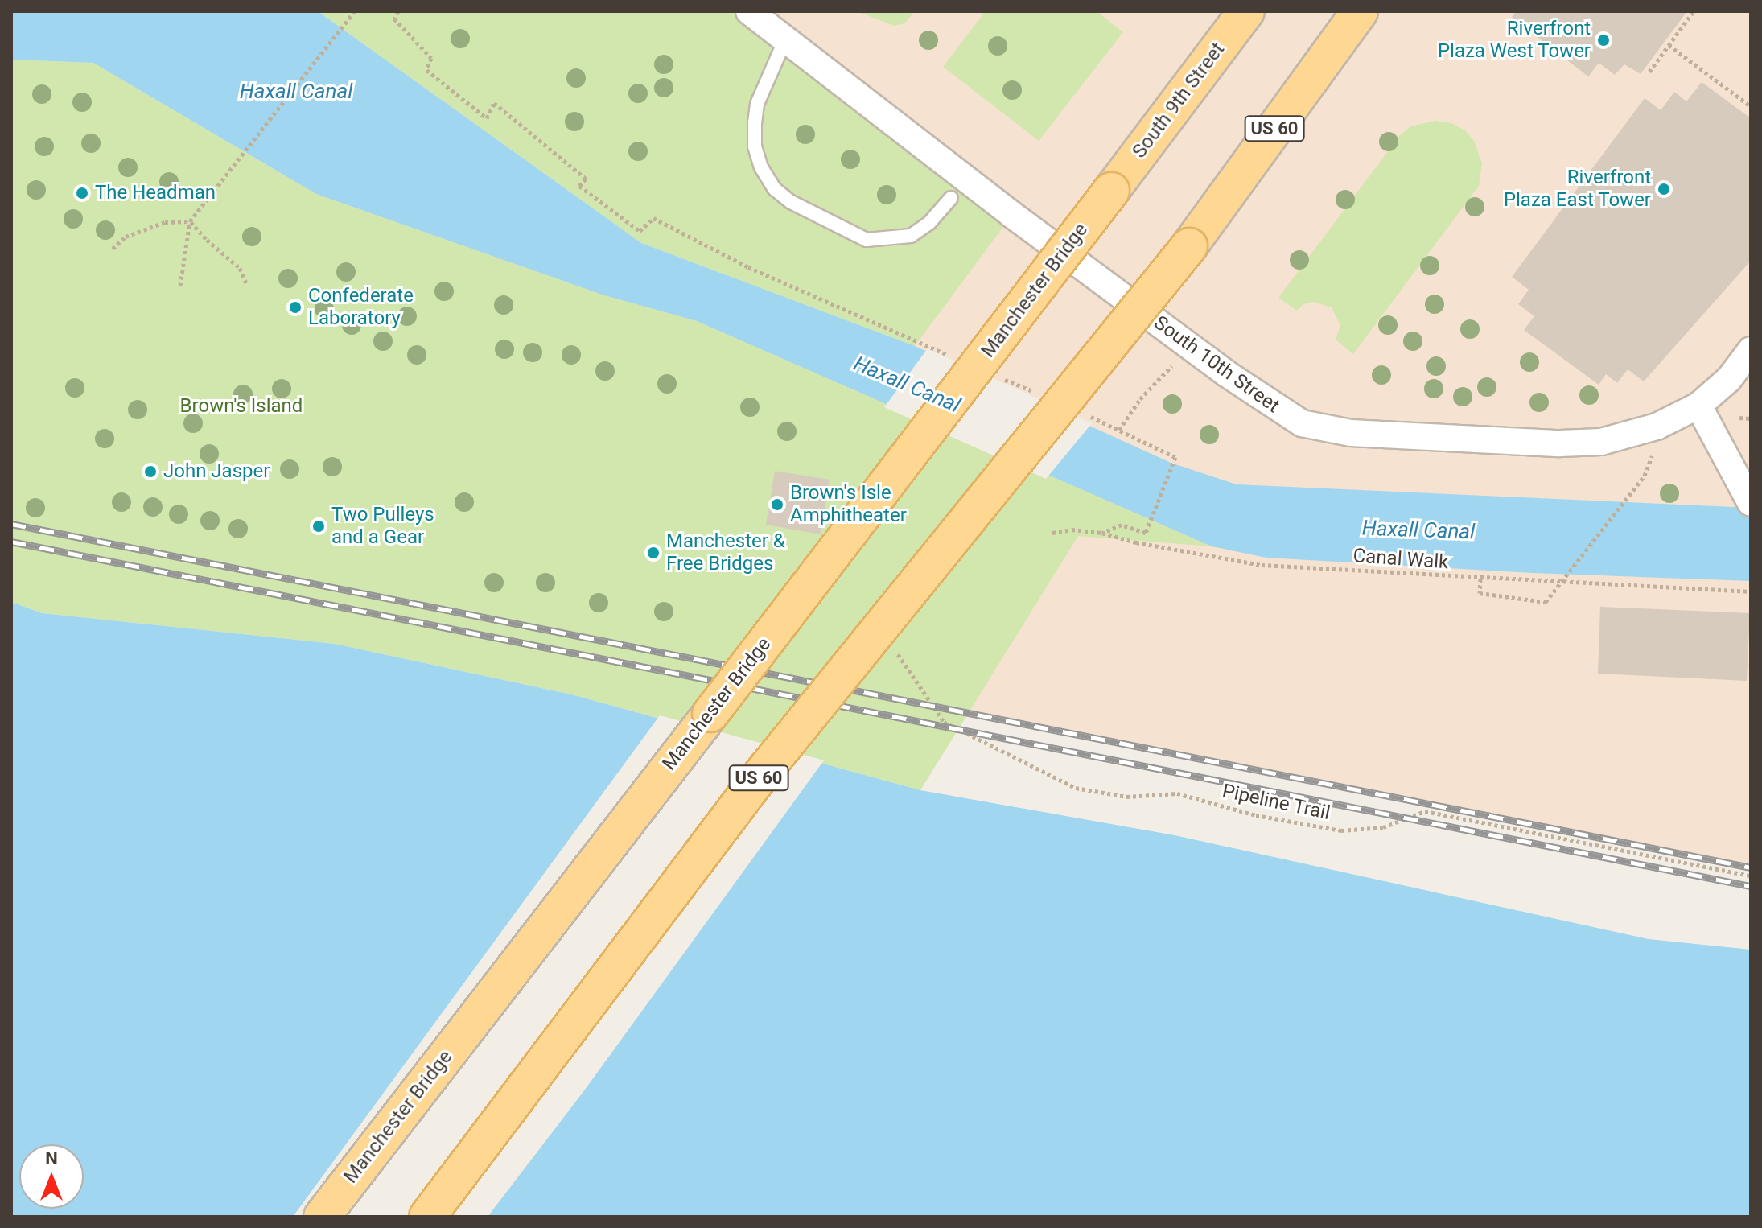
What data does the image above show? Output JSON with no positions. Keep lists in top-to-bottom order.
{
  "streets": {
    "main road": ["South 9th Street", "US 60", "Manchester Bridge"],
    "street": ["South 10th Street"],
    "path": ["Canal Walk", "Pipeline Trail"]
  },
  "crossings": [
    ["South 9th Street", "Manchester Bridge"]
  ],
  "water": ["Haxall Canal"],
  "parks": ["Brown's Island"],
  "places": [
    "Riverfront Plaza West Tower",
    "Riverfront Plaza East Tower",
    "The Headman",
    "Confederate Laboratory",
    "John Jasper",
    "Brown's Isle Amphitheater",
    "Two Pulleys and a Gear",
    "Manchester & Free Bridges"
  ],
  "north": "top"
}
